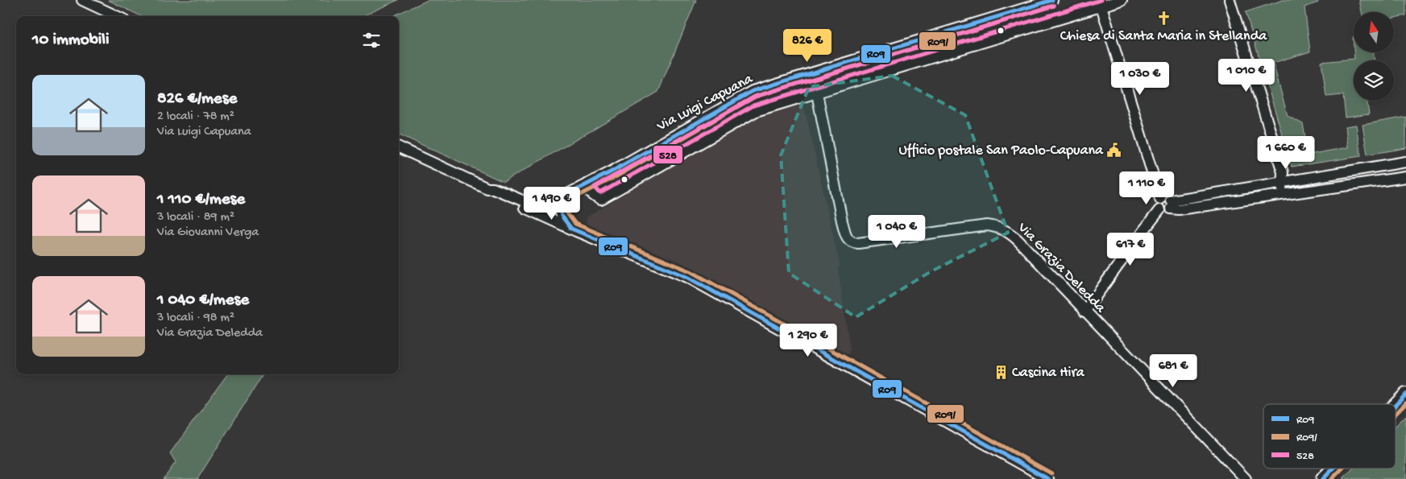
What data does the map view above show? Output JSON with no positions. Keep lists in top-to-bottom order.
{
  "streets": {
    "street": ["Via Luigi Capuana", "Via Grazia Deledda"]
  },
  "places": {
    "church": ["Chiesa di Santa Maria in Stellanda"],
    "public building": ["Ufficio postale San Paolo-Capuana"],
    "building": ["Cascina Hira"]
  },
  "lines": ["transit line R09", "transit line 528", "transit line R09/"],
  "legend": ["R09", "R09/", "528"],
  "north": "top",
  "page": {
    "heading": "10 immobili",
    "price": [
      "826 €",
      "1 010 €",
      "1 030 €",
      "1 660 €",
      "1 110 €",
      "1 490 €",
      "1 040 €",
      "617 €",
      "1 290 €",
      "681 €"
    ],
    "list": [
      {
        "name": "826 €/mese",
        "note": "2 locali · 78 m² · Via Luigi Capuana"
      },
      {
        "name": "1 110 €/mese",
        "note": "3 locali · 89 m² · Via Giovanni Verga"
      },
      {
        "name": "1 040 €/mese",
        "note": "3 locali · 98 m² · Via Grazia Deledda"
      }
    ]
  }
}
